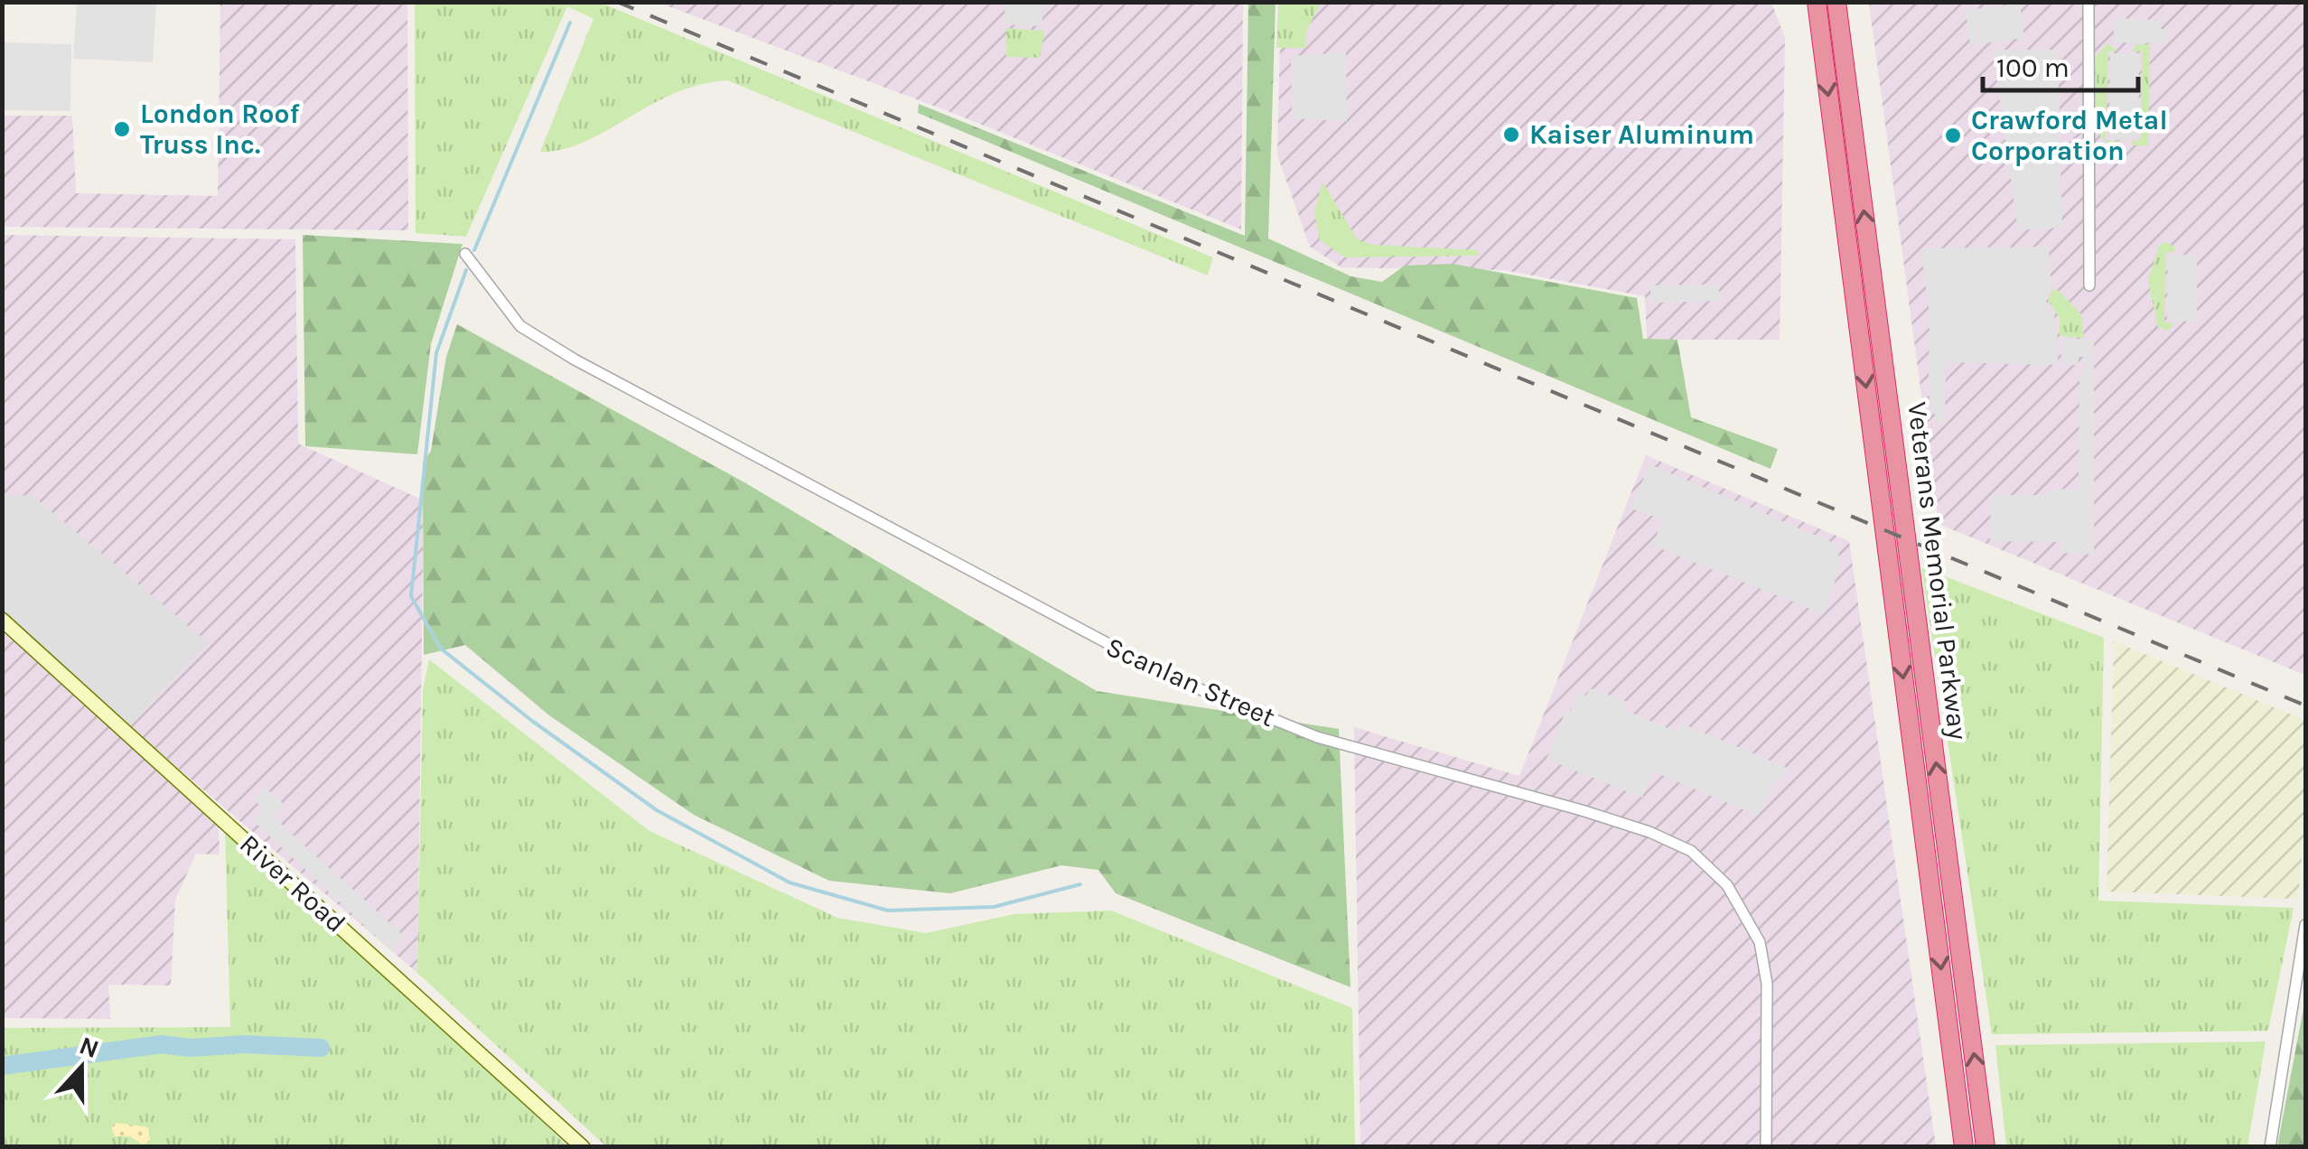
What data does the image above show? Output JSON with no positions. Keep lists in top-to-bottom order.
{
  "streets": {
    "highway": ["Veterans Memorial Parkway"],
    "street": ["Scanlan Street", "River Road"]
  },
  "places": ["London Roof Truss Inc.", "Kaiser Aluminum", "Crawford Metal Corporation"],
  "scale_bar": "100 m",
  "north": "top"
}
